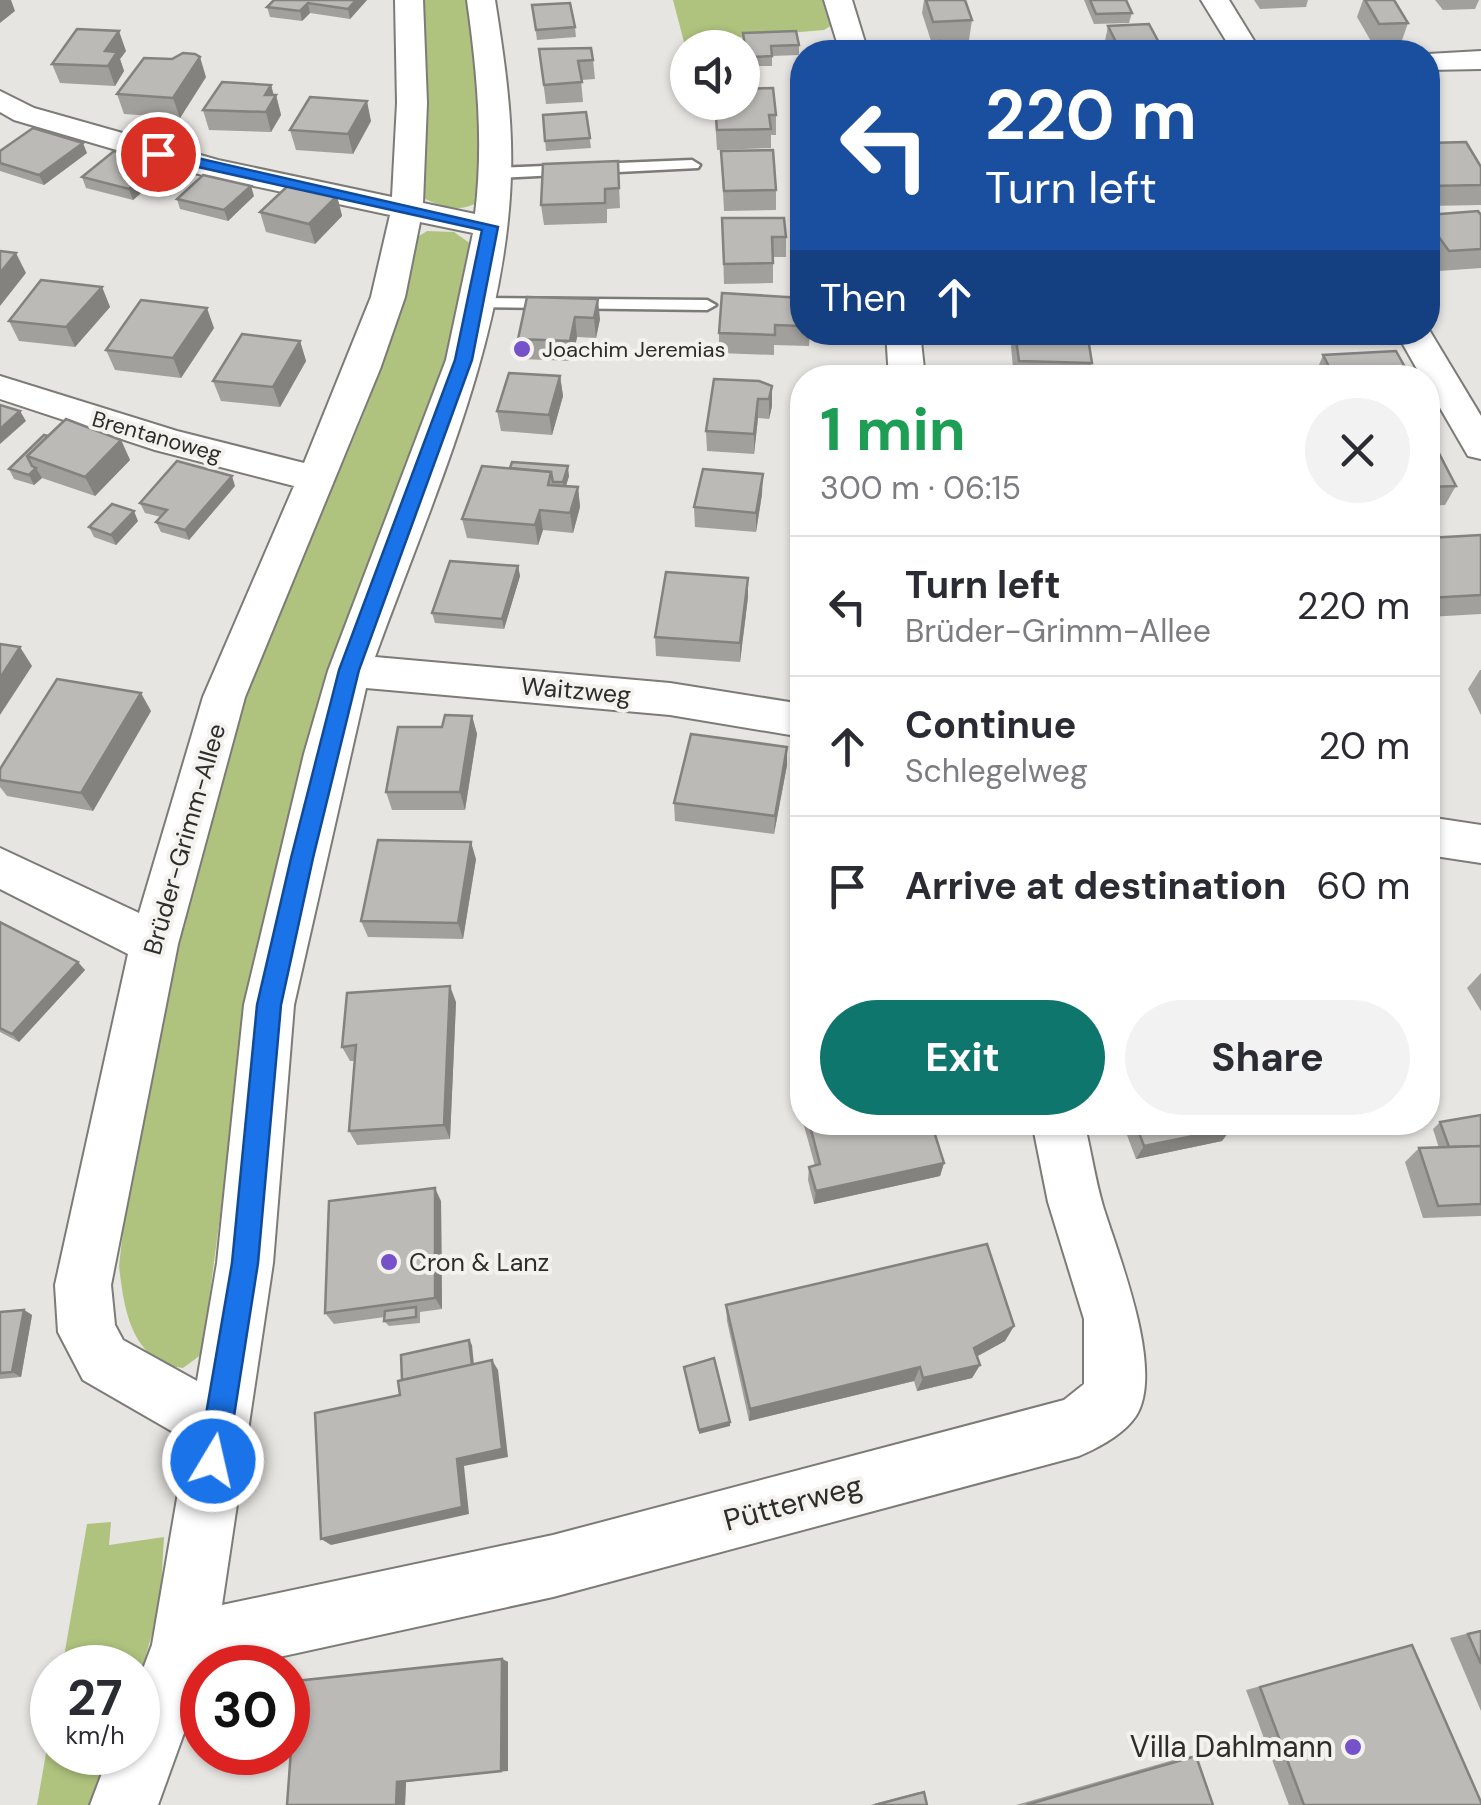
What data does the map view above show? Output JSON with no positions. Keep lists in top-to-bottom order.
{
  "streets": {
    "street": [
      "Brentanoweg",
      "Waitzweg",
      "Brüder-Grimm-Allee",
      "Pütterweg"
    ]
  },
  "crossings": [
    ["Brentanoweg", "Brüder-Grimm-Allee"]
  ],
  "places": ["Joachim Jeremias", "Cron & Lanz", "Villa Dahlmann"],
  "page": {
    "turn": ["220 m", "Turn left"],
    "then": "Then",
    "heading": ["1 min", "300 m · 06:15"],
    "list": [
      {
        "name": "Turn left",
        "note": "Brüder-Grimm-Allee",
        "value": "220 m"
      },
      {
        "name": "Continue",
        "note": "Schlegelweg",
        "value": "20 m"
      },
      {
        "name": "Arrive at destination",
        "value": "60 m"
      }
    ],
    "buttons": ["Exit", "Share"],
    "speed": "27 km/h",
    "limit": "30"
  }
}
